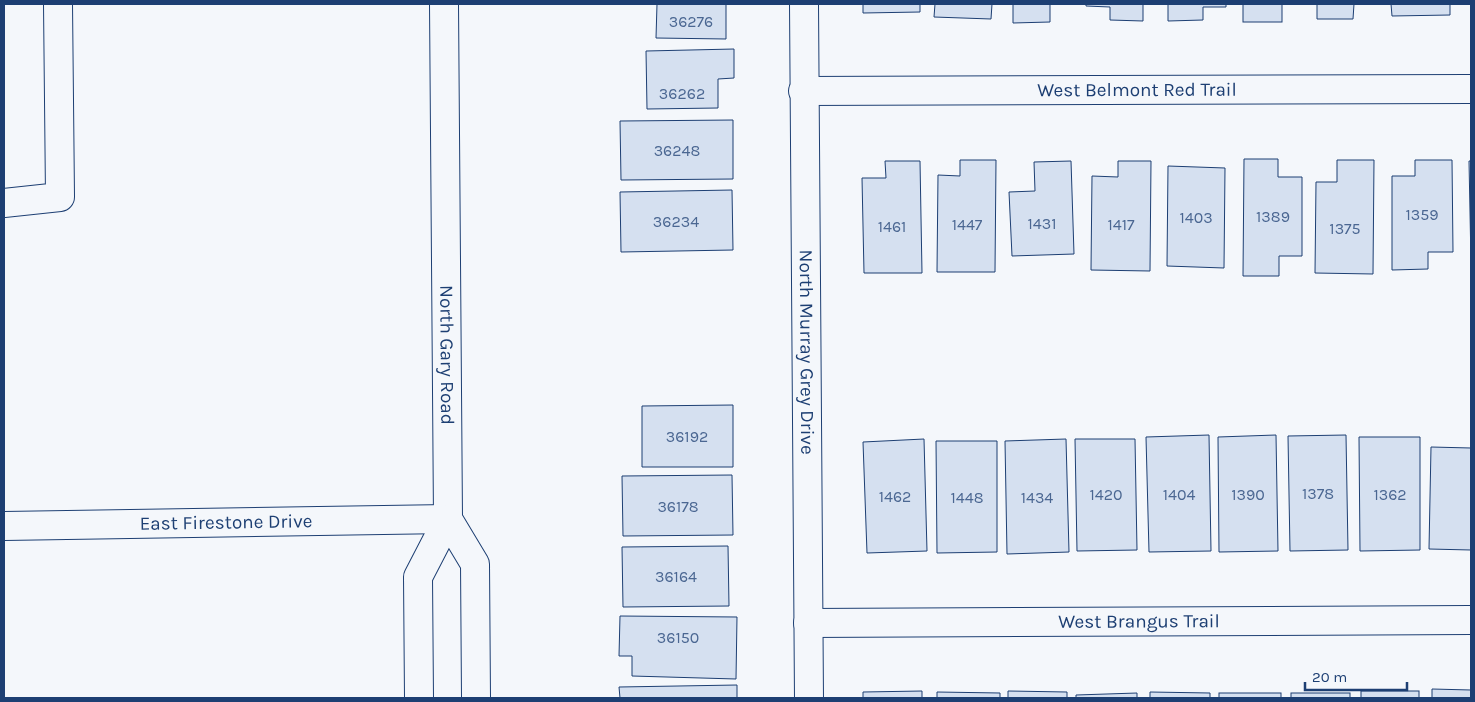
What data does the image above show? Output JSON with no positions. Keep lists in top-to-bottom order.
{
  "streets": {
    "street": [
      "West Belmont Red Trail",
      "North Murray Grey Drive",
      "North Gary Road",
      "East Firestone Drive",
      "West Brangus Trail"
    ]
  },
  "crossings": [
    ["West Belmont Red Trail", "North Murray Grey Drive"],
    ["North Murray Grey Drive", "West Brangus Trail"],
    ["North Gary Road", "East Firestone Drive"]
  ],
  "house_numbers": [
    "36276",
    "36262",
    "36248",
    "1359",
    "1389",
    "1403",
    "36234",
    "1431",
    "1447",
    "1417",
    "1461",
    "1375",
    "36192",
    "1378",
    "1420",
    "1404",
    "1390",
    "1362",
    "1462",
    "1448",
    "1434",
    "36178",
    "36164",
    "36150"
  ],
  "scale_bar": "20 m"
}
